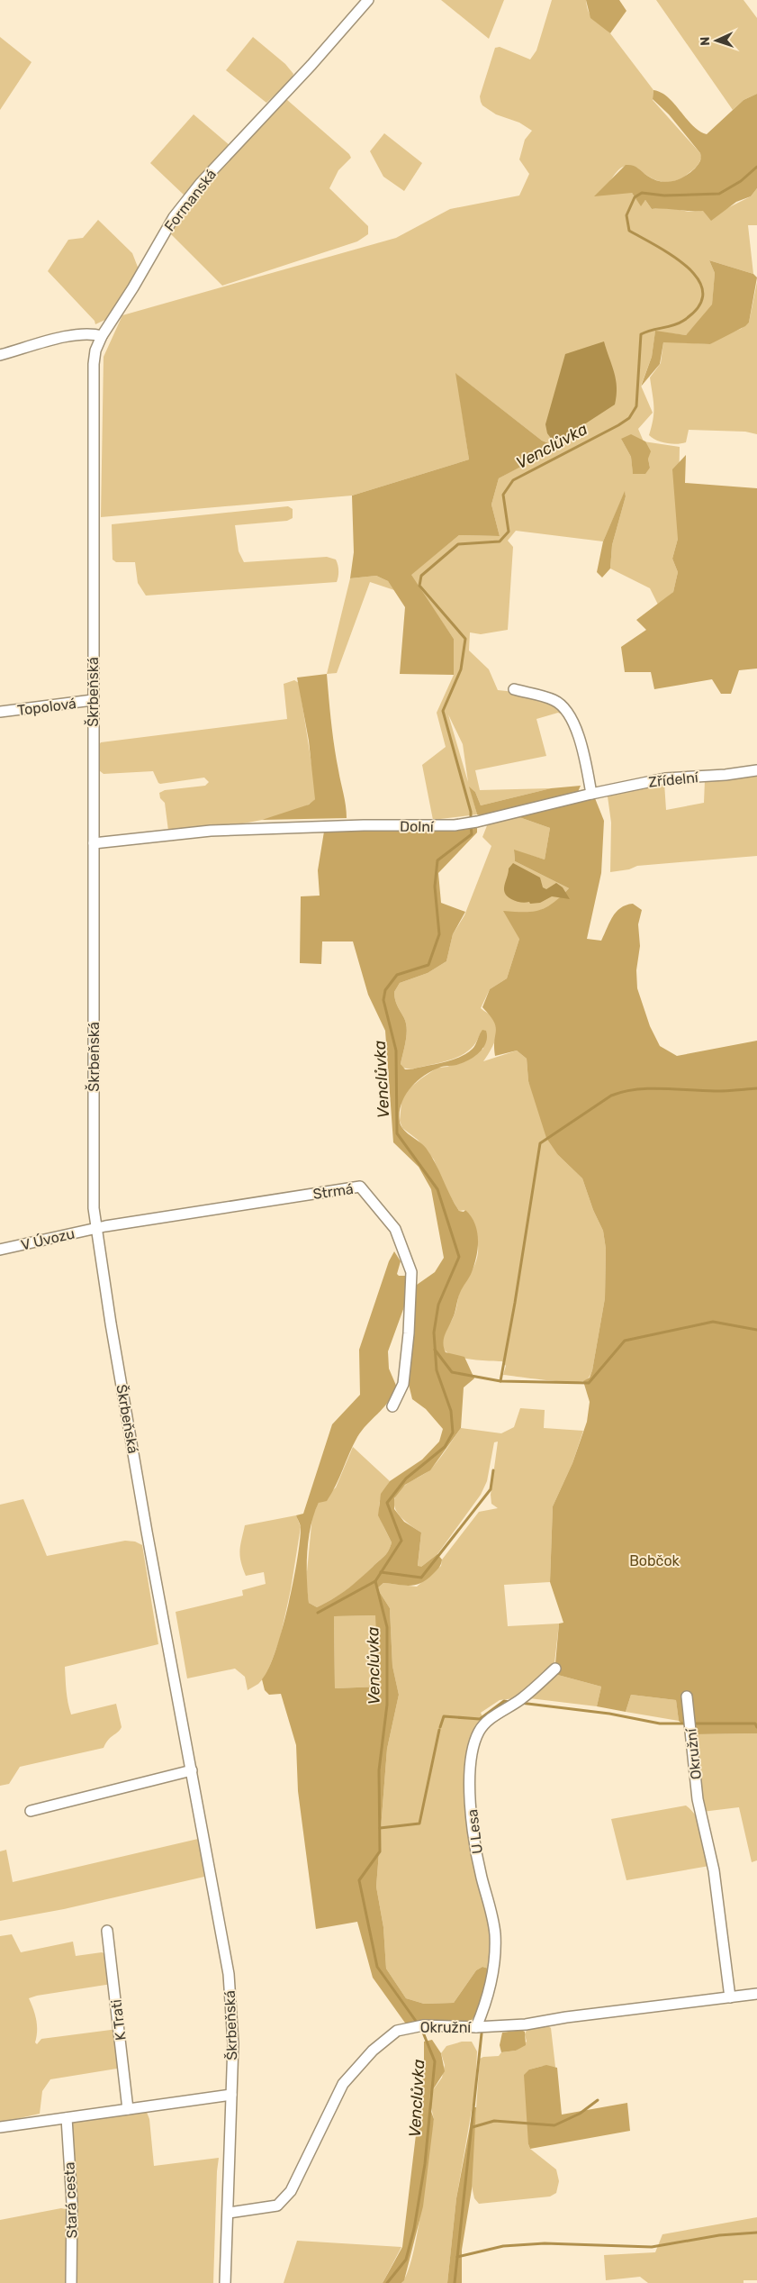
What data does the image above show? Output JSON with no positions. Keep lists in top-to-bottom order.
{
  "streets": {
    "street": [
      "Formanská",
      "Škrbeňská",
      "Topolová",
      "Zřídelní",
      "Dolní",
      "Strmá",
      "V Úvozu",
      "Okružní",
      "U Lesa",
      "K Trati",
      "Stará cesta"
    ]
  },
  "crossings": [
    ["Formanská", "Škrbeňská"],
    ["Škrbeňská", "Topolová"],
    ["Škrbeňská", "Dolní"],
    ["Škrbeňská", "Strmá"],
    ["Škrbeňská", "V Úvozu"],
    ["Škrbeňská", "Okružní"],
    ["Zřídelní", "Dolní"],
    ["Strmá", "V Úvozu"],
    ["Okružní", "U Lesa"]
  ],
  "water": ["Venclůvka"],
  "parks": ["Bobčok"],
  "north": "left"
}
